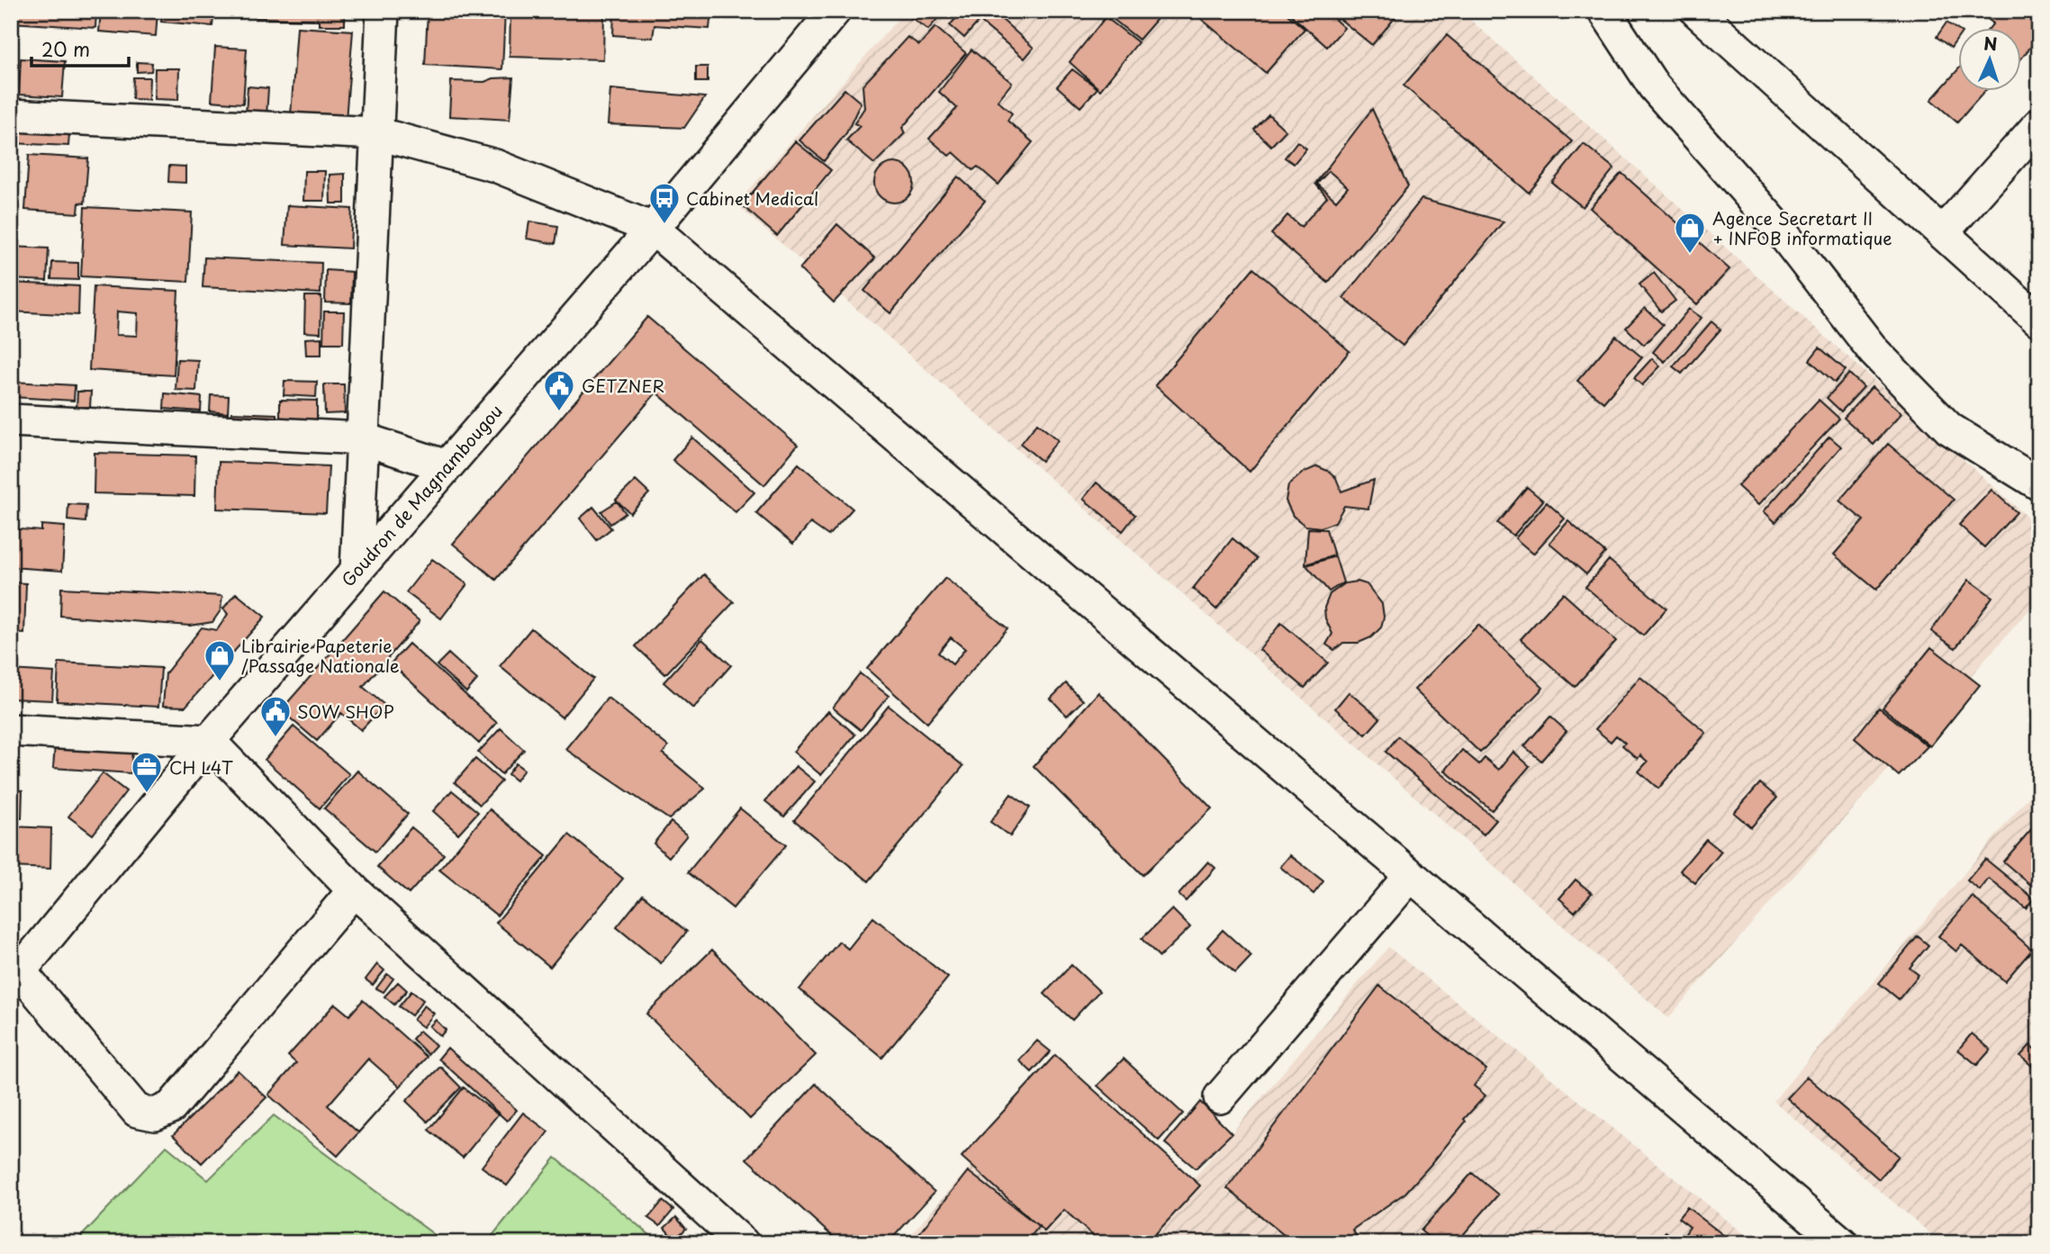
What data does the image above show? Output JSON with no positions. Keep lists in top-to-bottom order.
{
  "streets": {
    "street": ["Goudron de Magnambougou"]
  },
  "places": {
    "bus stop": ["Cabinet Medical"],
    "shop": ["Agence Secretart II + INFOB informatique", "Librairie Papeterie /Passage Nationale"],
    "public building": ["GETZNER", "SOW SHOP"],
    "office": ["CH L4T"]
  },
  "scale_bar": "20 m",
  "north": "top"
}
